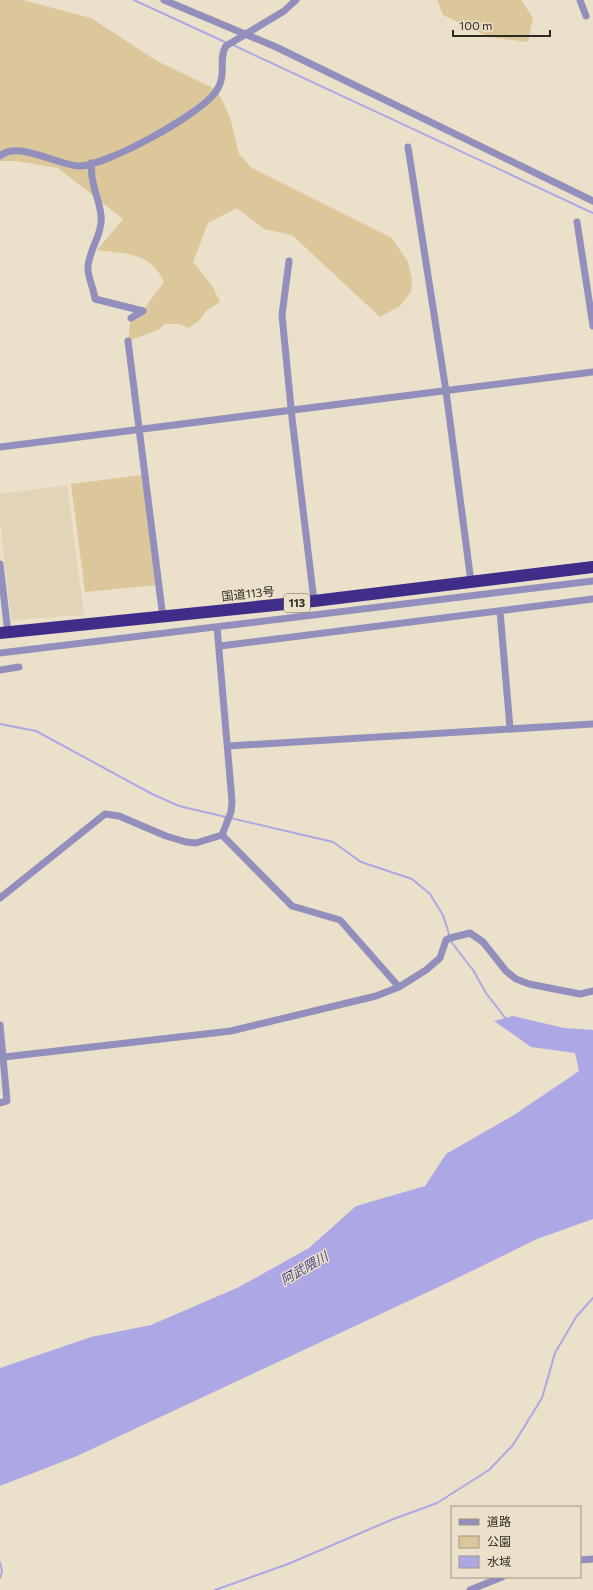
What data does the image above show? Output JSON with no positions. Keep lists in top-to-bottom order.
{
  "streets": {
    "highway": ["国道113号", "113"]
  },
  "water": ["阿武隈川"],
  "legend": ["道路", "公園", "水域"],
  "scale_bar": "100 m"
}
